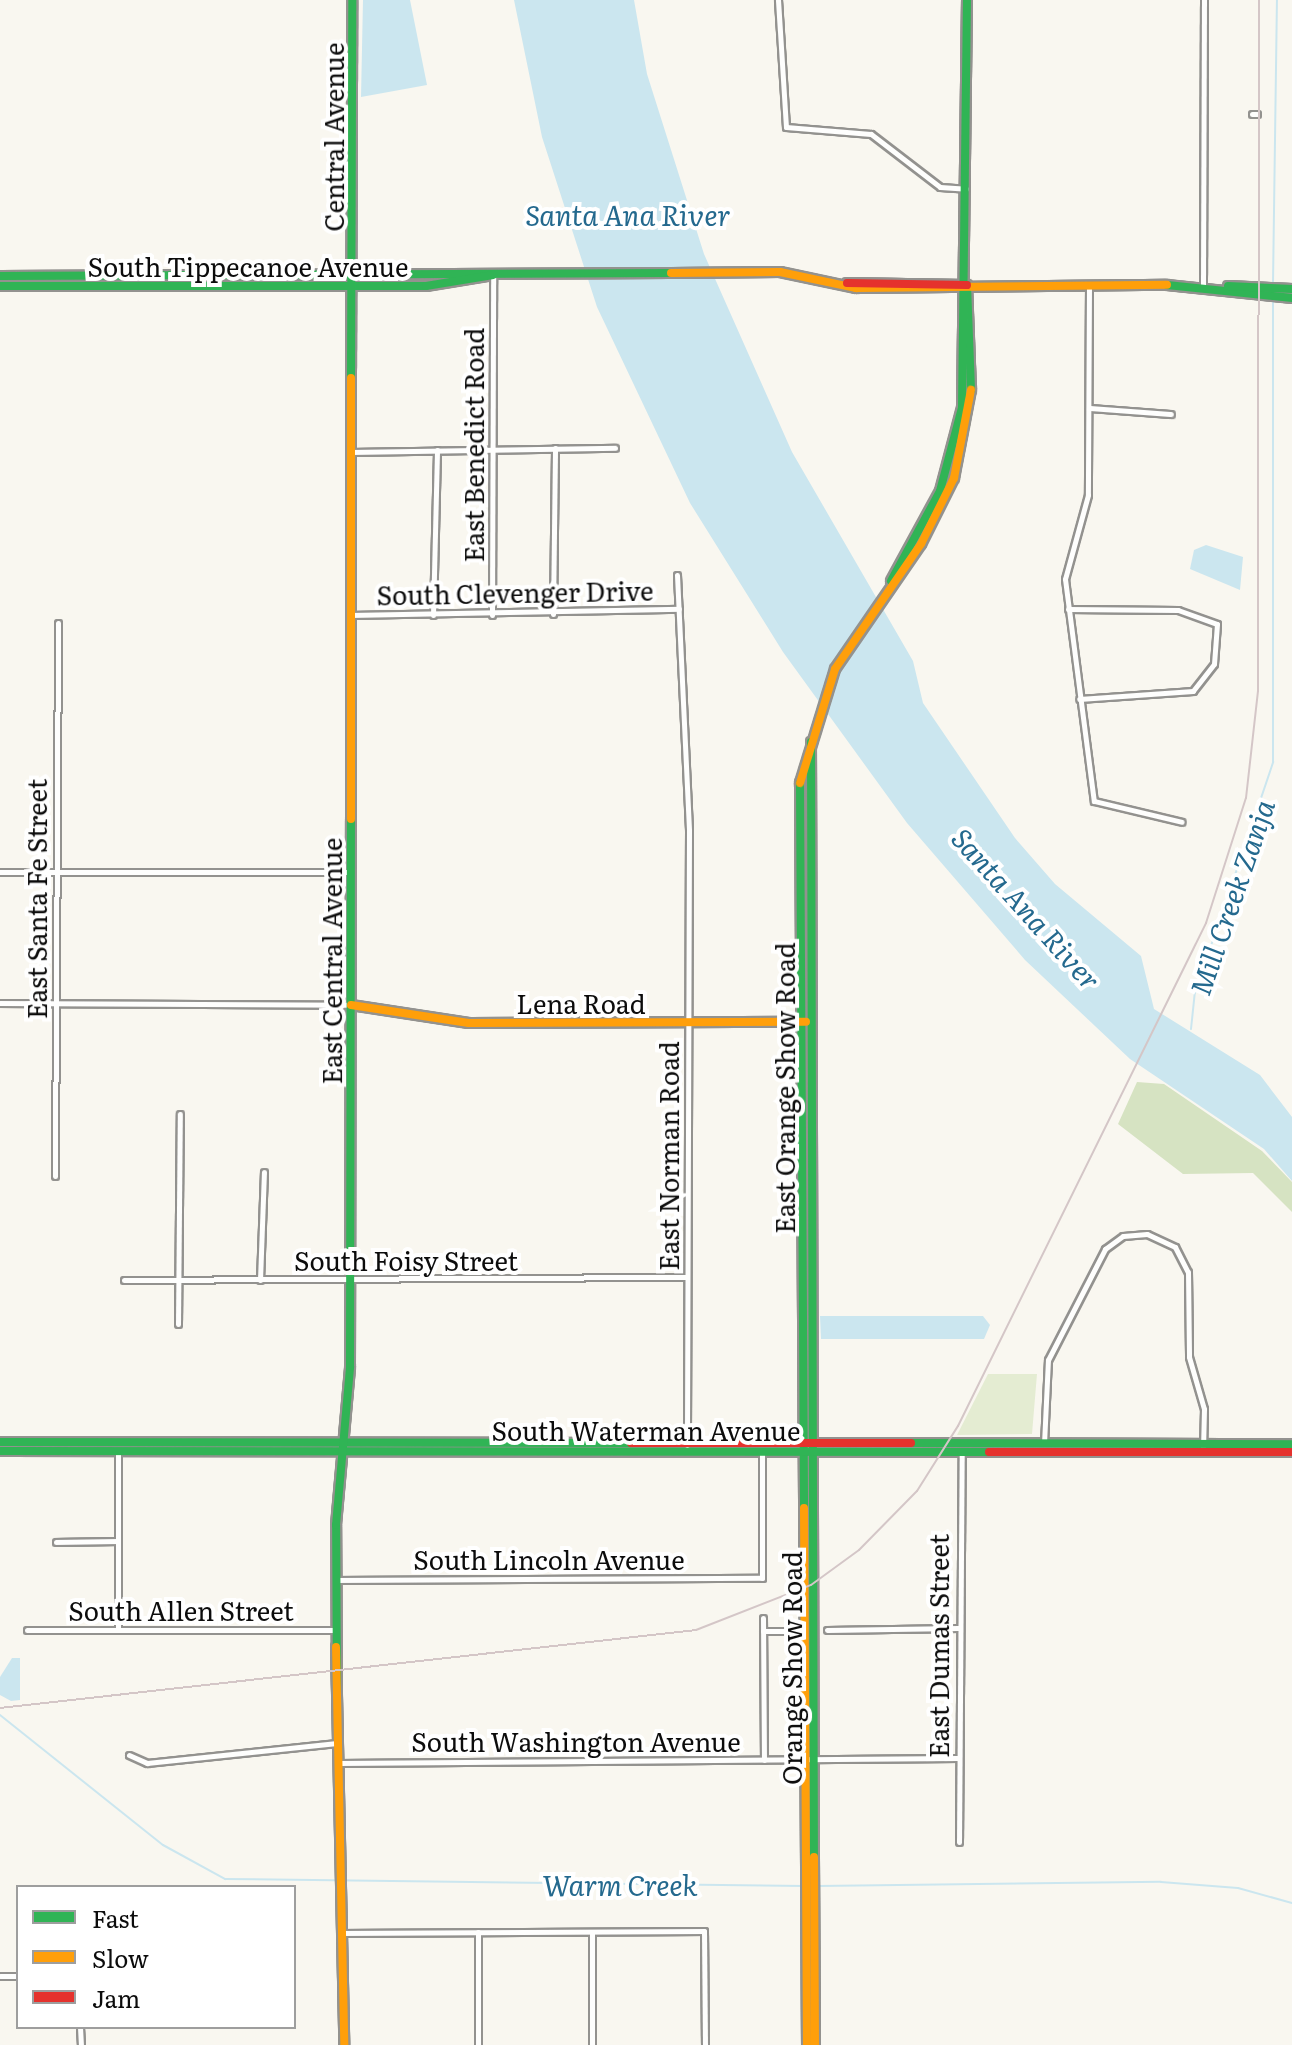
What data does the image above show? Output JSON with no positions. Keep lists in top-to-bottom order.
{
  "streets": {
    "main road": [
      "Central Avenue",
      "South Tippecanoe Avenue",
      "East Central Avenue",
      "Lena Road",
      "East Orange Show Road",
      "South Waterman Avenue",
      "Orange Show Road"
    ],
    "street": [
      "East Benedict Road",
      "South Clevenger Drive",
      "East Santa Fe Street",
      "East Norman Road",
      "South Foisy Street",
      "South Lincoln Avenue",
      "South Allen Street",
      "East Dumas Street",
      "South Washington Avenue"
    ]
  },
  "crossings": [
    ["Central Avenue", "South Tippecanoe Avenue"],
    ["Central Avenue", "East Central Avenue"],
    ["South Tippecanoe Avenue", "East Benedict Road"],
    ["South Tippecanoe Avenue", "East Central Avenue"],
    ["South Tippecanoe Avenue", "East Orange Show Road"],
    ["East Benedict Road", "South Clevenger Drive"],
    ["South Clevenger Drive", "East Central Avenue"],
    ["South Clevenger Drive", "East Norman Road"],
    ["East Central Avenue", "Lena Road"],
    ["East Central Avenue", "South Foisy Street"],
    ["East Central Avenue", "South Waterman Avenue"],
    ["East Central Avenue", "South Lincoln Avenue"],
    ["East Central Avenue", "South Allen Street"],
    ["East Central Avenue", "South Washington Avenue"],
    ["Lena Road", "East Orange Show Road"],
    ["Lena Road", "East Norman Road"],
    ["East Orange Show Road", "South Waterman Avenue"],
    ["East Orange Show Road", "Orange Show Road"],
    ["East Norman Road", "South Foisy Street"],
    ["East Norman Road", "South Waterman Avenue"],
    ["South Waterman Avenue", "South Lincoln Avenue"],
    ["South Waterman Avenue", "East Dumas Street"],
    ["South Waterman Avenue", "Orange Show Road"],
    ["East Dumas Street", "South Washington Avenue"],
    ["Orange Show Road", "South Washington Avenue"]
  ],
  "water": ["Santa Ana River", "Mill Creek Zanja", "Warm Creek"],
  "legend": ["Fast", "Slow", "Jam"]
}
